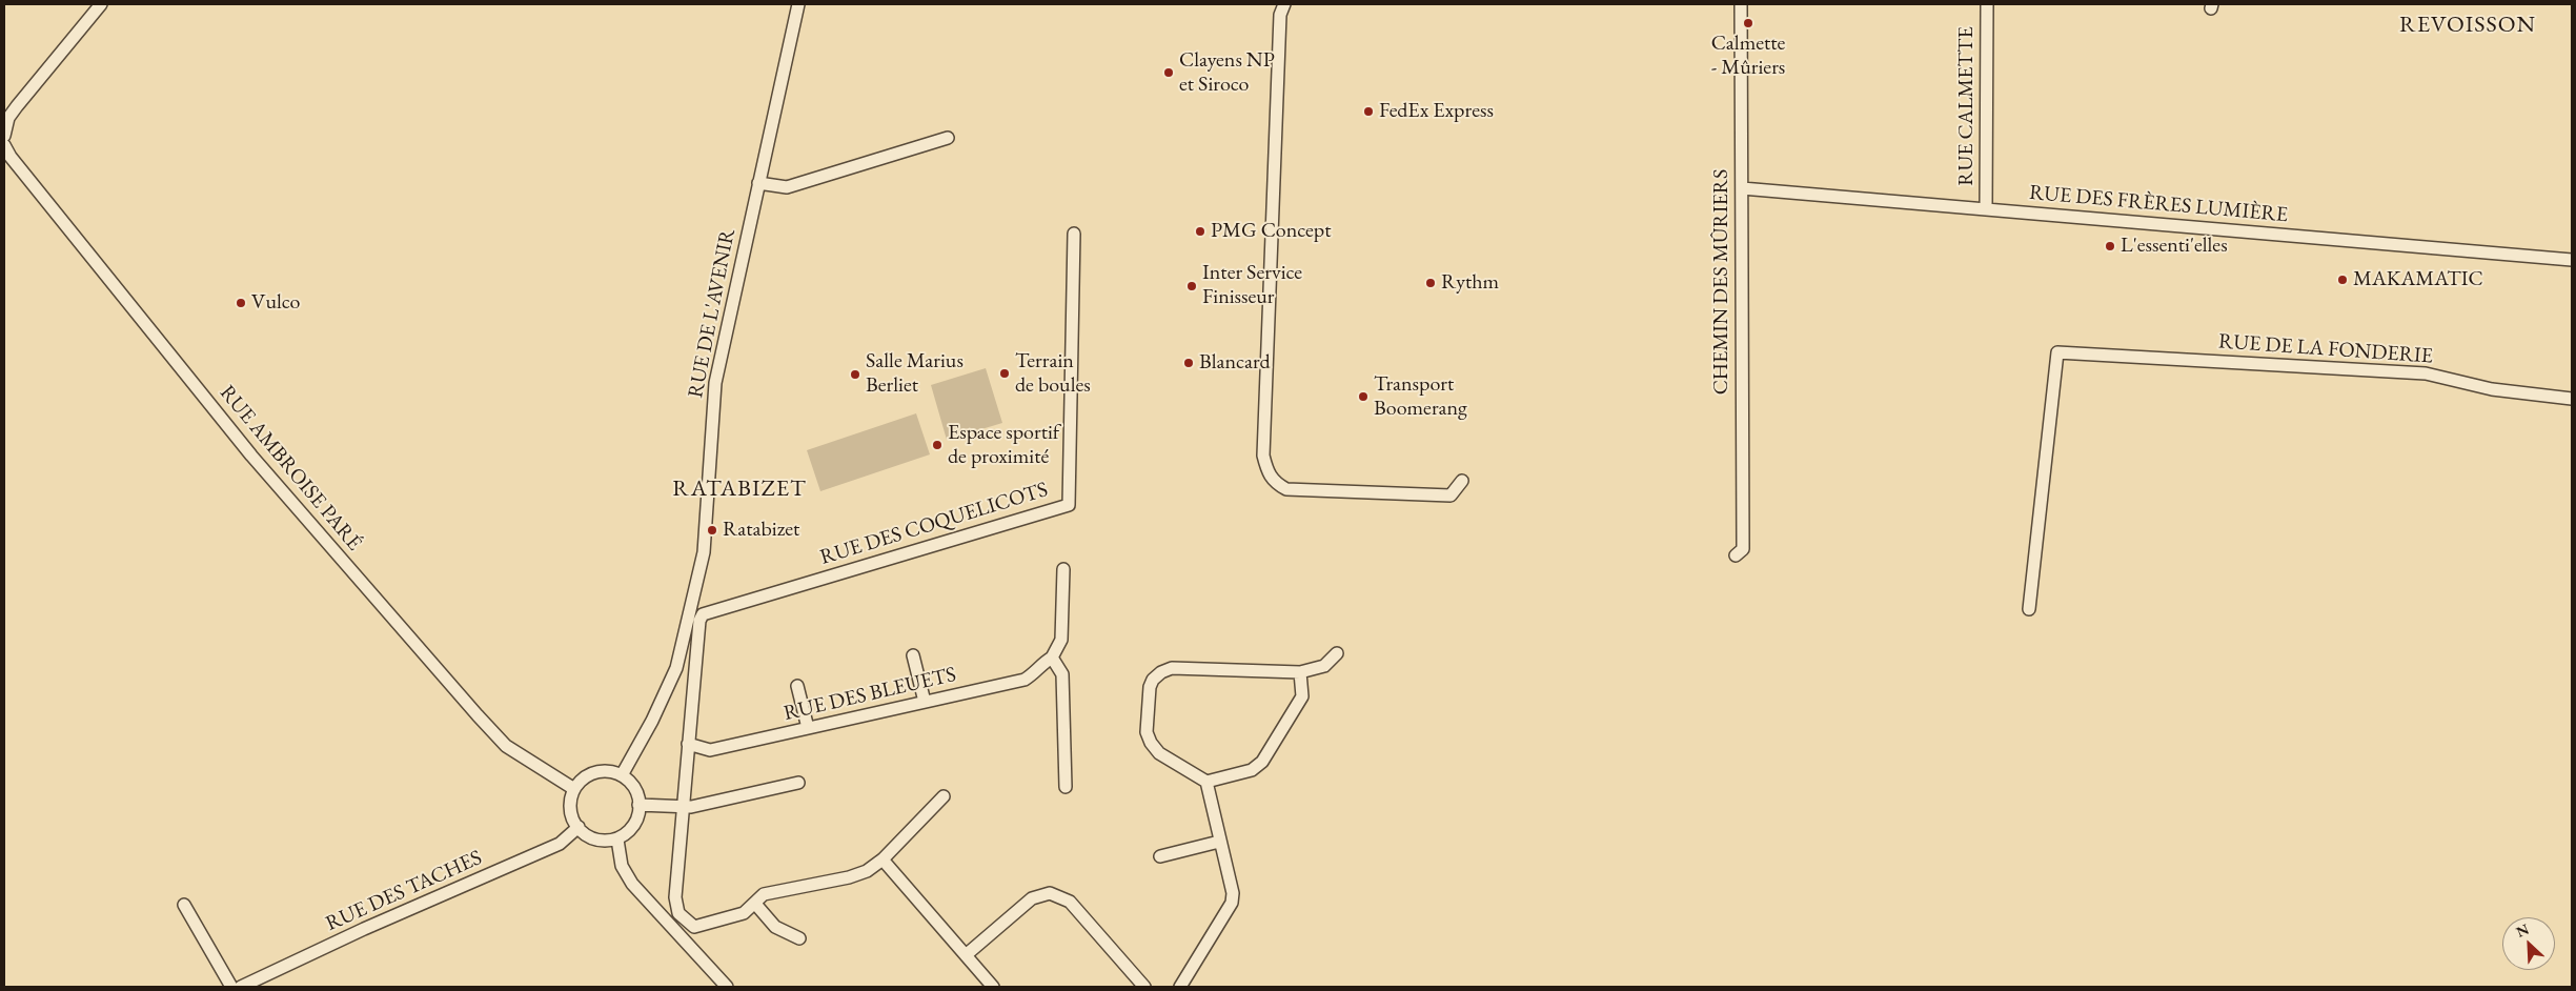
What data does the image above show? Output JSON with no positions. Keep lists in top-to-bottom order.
{
  "streets": {
    "street": [
      "RUE CALMETTE",
      "RUE DES FRÈRES LUMIÈRE",
      "CHEMIN DES MÛRIERS",
      "RUE DE L'AVENIR",
      "RUE DE LA FONDERIE",
      "RUE AMBROISE PARÉ",
      "RUE DES COQUELICOTS",
      "RUE DES BLEUETS",
      "RUE DES TACHES"
    ]
  },
  "crossings": [
    ["RUE CALMETTE", "RUE DES FRÈRES LUMIÈRE"],
    ["RUE DES FRÈRES LUMIÈRE", "CHEMIN DES MÛRIERS"],
    ["RUE DE L'AVENIR", "RUE AMBROISE PARÉ"],
    ["RUE DE L'AVENIR", "RUE DES TACHES"],
    ["RUE AMBROISE PARÉ", "RUE DES TACHES"],
    ["RUE DES COQUELICOTS", "RUE DES BLEUETS"]
  ],
  "districts": ["REVOISSON", "RATABIZET"],
  "places": [
    "Calmette - Mûriers",
    "Clayens NP et Siroco",
    "FedEx Express",
    "PMG Concept",
    "L'essenti'elles",
    "MAKAMATIC",
    "Rythm",
    "Inter Service Finisseur",
    "Vulco",
    "Blancard",
    "Terrain de boules",
    "Salle Marius Berliet",
    "Transport Boomerang",
    "Espace sportif de proximité",
    "Ratabizet"
  ],
  "north": "top left"
}
